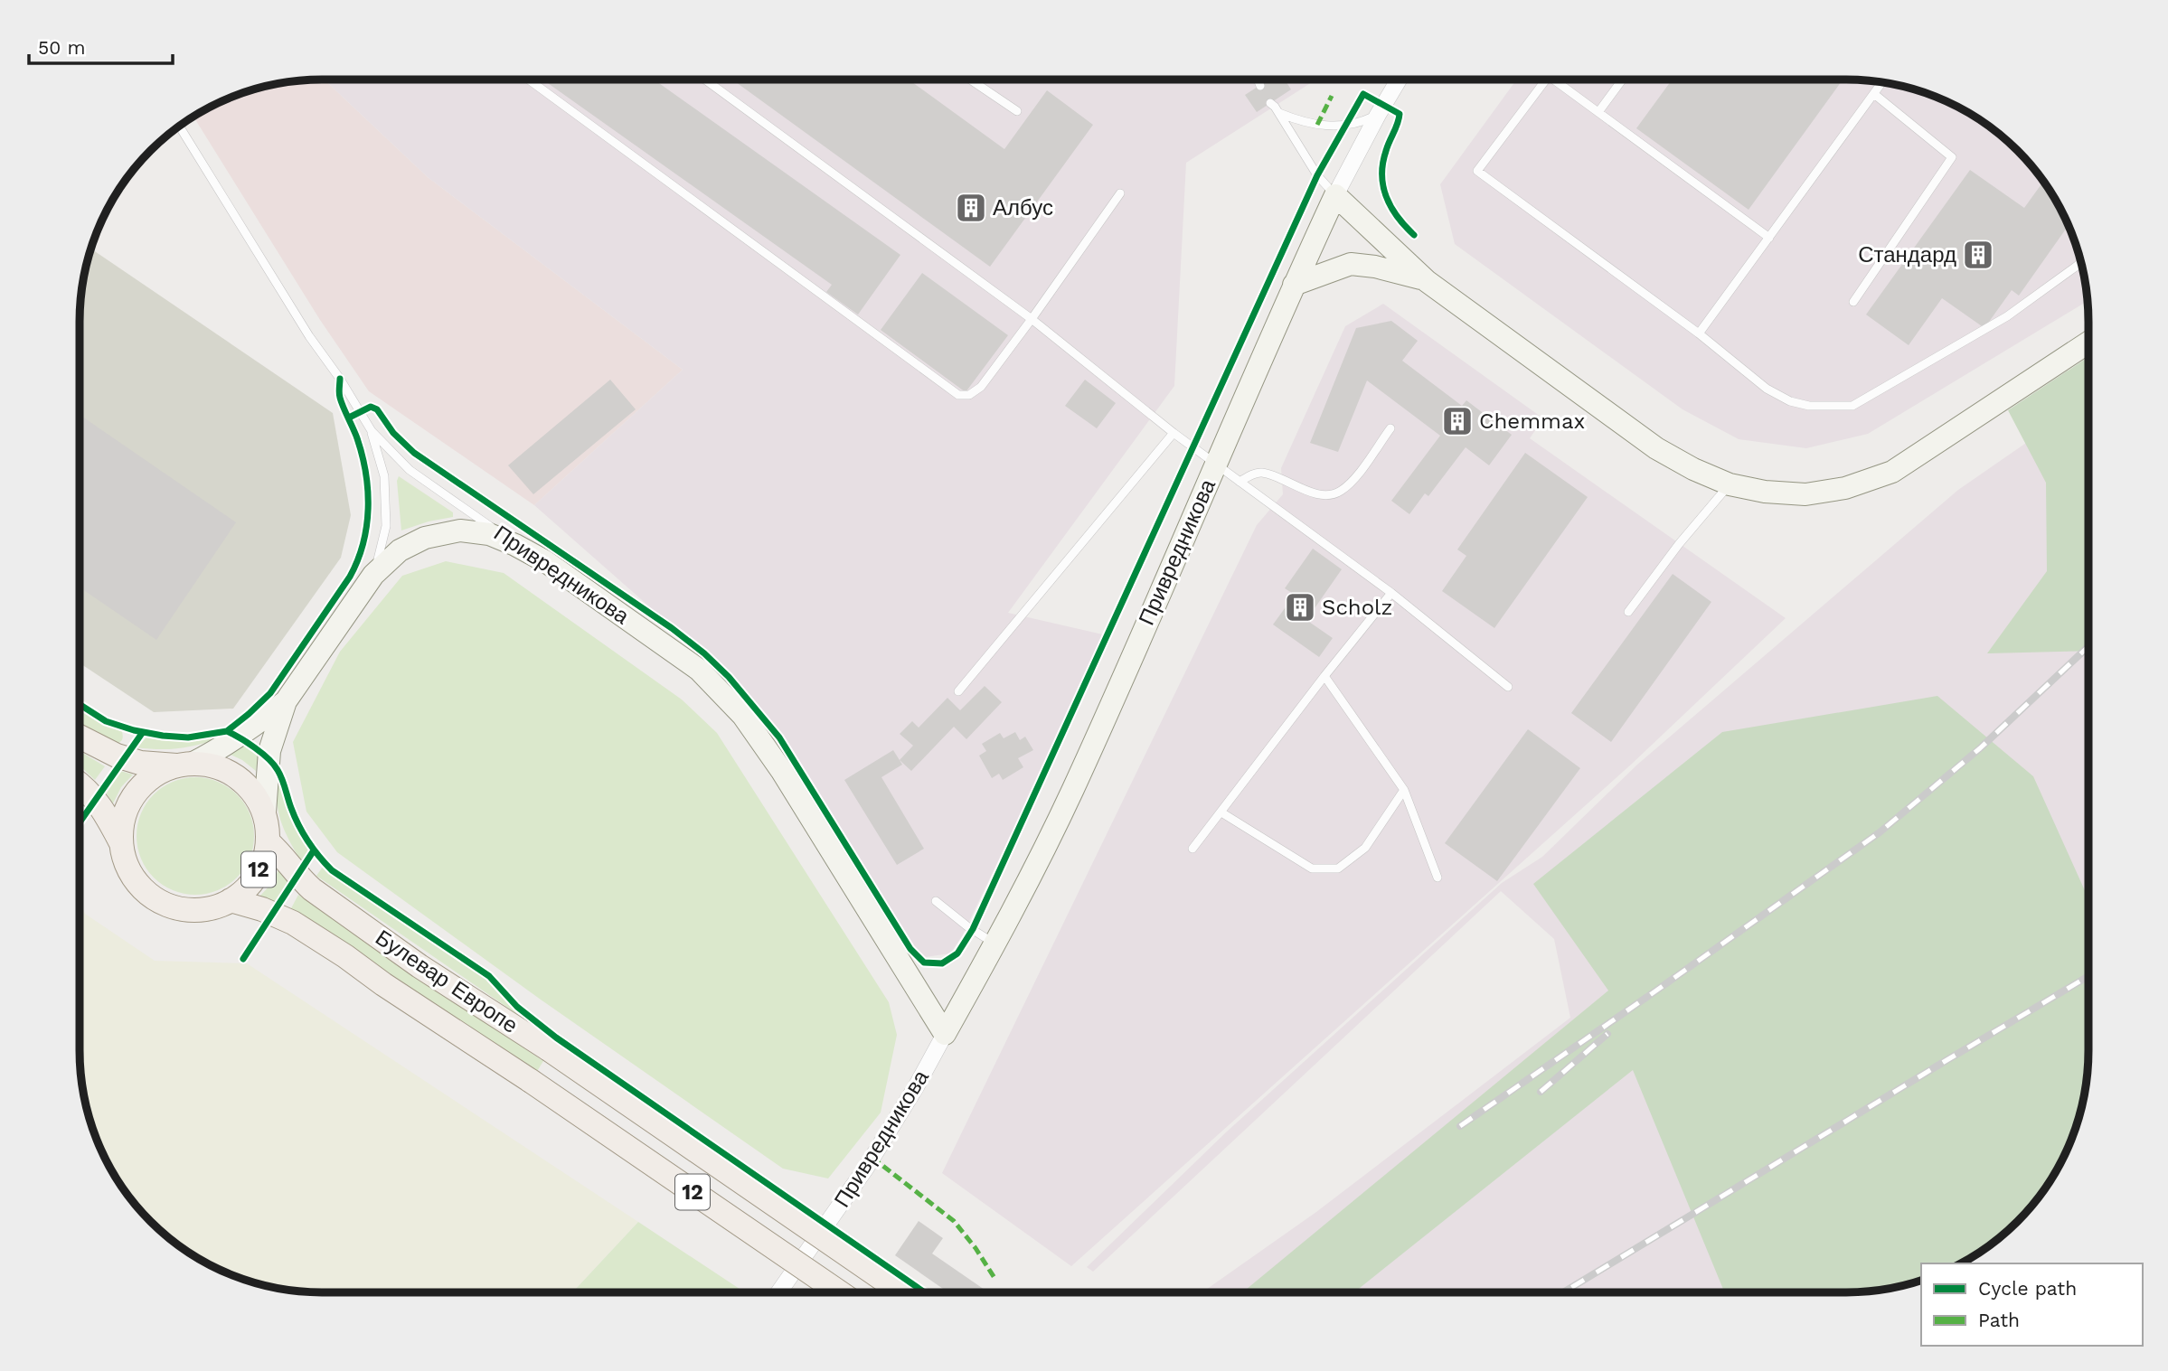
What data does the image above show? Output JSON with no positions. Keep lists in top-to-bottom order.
{
  "streets": {
    "main road": ["12", "Булевар Европе"],
    "street": ["Привредникова"]
  },
  "crossings": [
    ["12", "Булевар Европе"]
  ],
  "places": {
    "building": [
      "Албус",
      "Стандард",
      "Chemmax",
      "Scholz"
    ]
  },
  "legend": ["Cycle path", "Path"],
  "scale_bar": "50 m"
}
